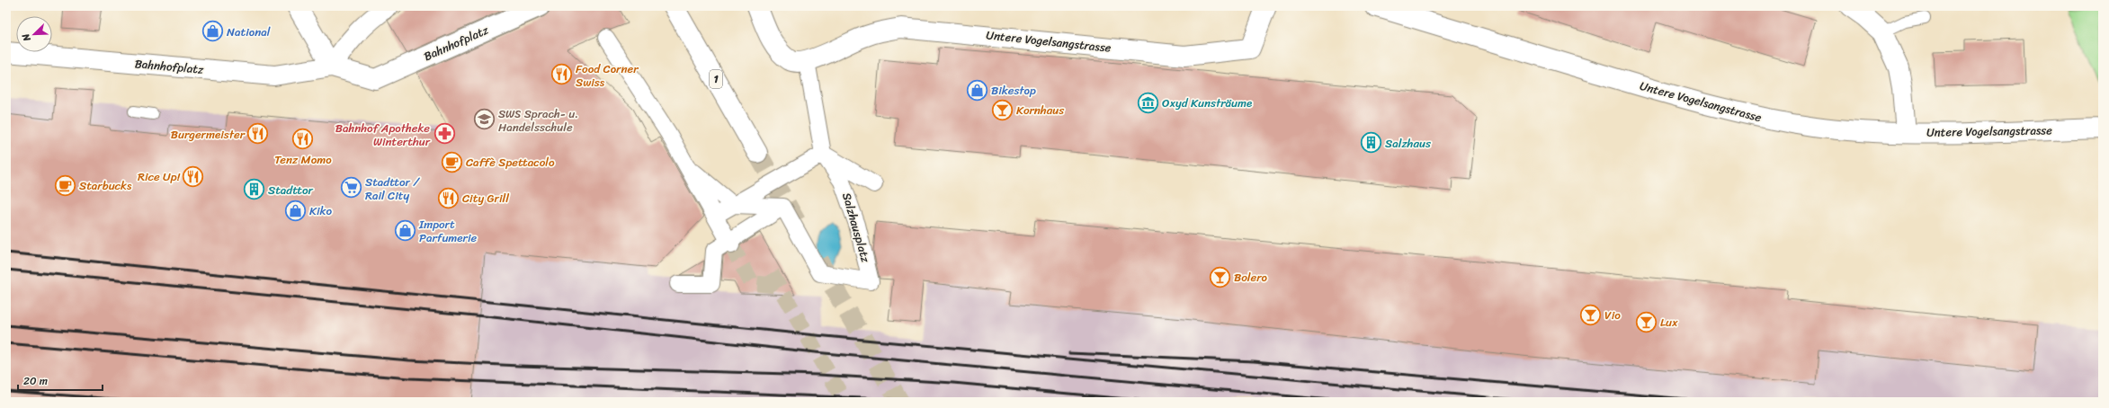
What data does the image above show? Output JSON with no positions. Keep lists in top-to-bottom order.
{
  "streets": {
    "street": [
      "Untere Vogelsangstrasse",
      "Bahnhofplatz",
      "1",
      "Salzhausplatz"
    ]
  },
  "places": {
    "shop": [
      "National",
      "Bikestop",
      "Kiko",
      "Import Parfumerie"
    ],
    "restaurant": [
      "Food Corner Swiss",
      "Burgermeister",
      "Tenz Momo",
      "Rice Up!",
      "City Grill"
    ],
    "museum": ["Oxyd Kunsträume"],
    "bar": [
      "Kornhaus",
      "Bolero",
      "Vio",
      "Lux"
    ],
    "school or university": ["SWS Sprach- u. Handelsschule"],
    "pharmacy": ["Bahnhof Apotheke Winterthur"],
    "building": ["Salzhaus", "Stadttor"],
    "cafe": ["Caffè Spettacolo", "Starbucks"],
    "supermarket": ["Stadttor / Rail City"]
  },
  "scale_bar": "20 m",
  "north": "bottom left"
}
